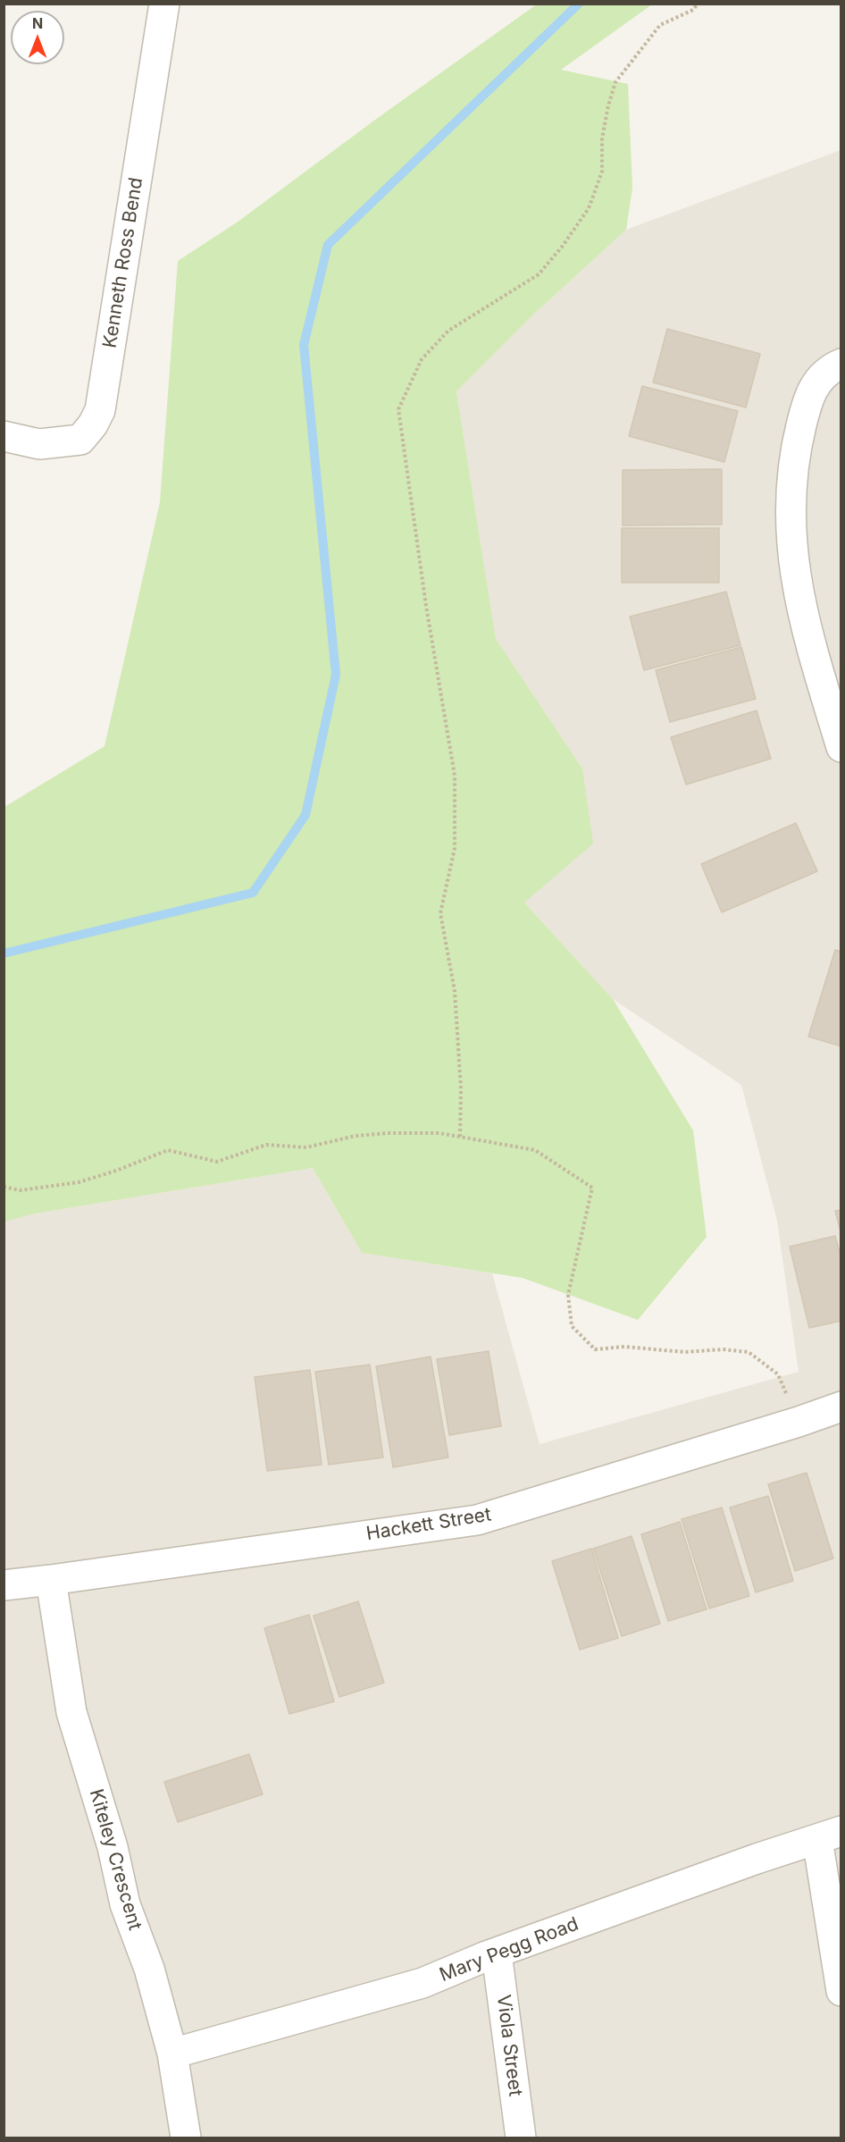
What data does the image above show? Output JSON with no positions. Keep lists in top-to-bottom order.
{
  "streets": {
    "street": [
      "Kenneth Ross Bend",
      "Hackett Street",
      "Kiteley Crescent",
      "Mary Pegg Road",
      "Viola Street"
    ]
  },
  "crossings": [
    ["Hackett Street", "Kiteley Crescent"],
    ["Kiteley Crescent", "Mary Pegg Road"],
    ["Mary Pegg Road", "Viola Street"]
  ],
  "north": "top"
}
